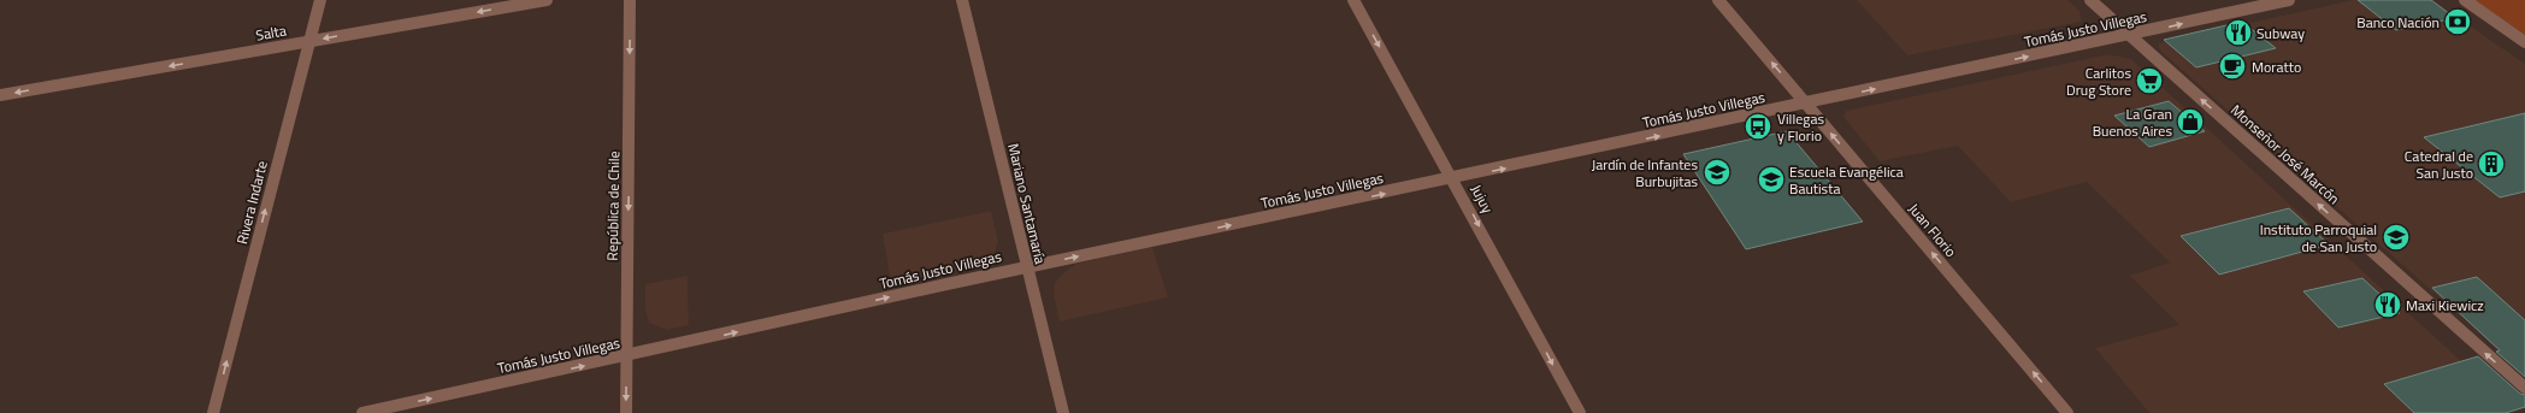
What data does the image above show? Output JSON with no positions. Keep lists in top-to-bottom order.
{
  "streets": {
    "street": [
      "Tomás Justo Villegas",
      "Salta",
      "Monseñor José Marcón",
      "Jujuy",
      "Rivera Indarte",
      "Mariano Santamaría",
      "República de Chile",
      "Juan Florio"
    ]
  },
  "crossings": [
    ["Tomás Justo Villegas", "Monseñor José Marcón"],
    ["Tomás Justo Villegas", "Jujuy"],
    ["Tomás Justo Villegas", "Mariano Santamaría"],
    ["Tomás Justo Villegas", "República de Chile"],
    ["Tomás Justo Villegas", "Juan Florio"],
    ["Salta", "Rivera Indarte"]
  ],
  "one_way": [
    "Tomás Justo Villegas",
    "Salta",
    "Monseñor José Marcón",
    "Jujuy",
    "Rivera Indarte",
    "República de Chile",
    "Juan Florio"
  ],
  "places": {
    "bank": ["Banco Nación"],
    "restaurant": ["Subway", "Maxi Kiewicz"],
    "cafe": ["Moratto"],
    "supermarket": ["Carlitos Drug Store"],
    "shop": ["La Gran Buenos Aires"],
    "bus stop": ["Villegas y Florio"],
    "building": ["Catedral de San Justo"],
    "school or university": ["Jardín de Infantes Burbujitas", "Escuela Evangélica Bautista", "Instituto Parroquial de San Justo"]
  }
}
